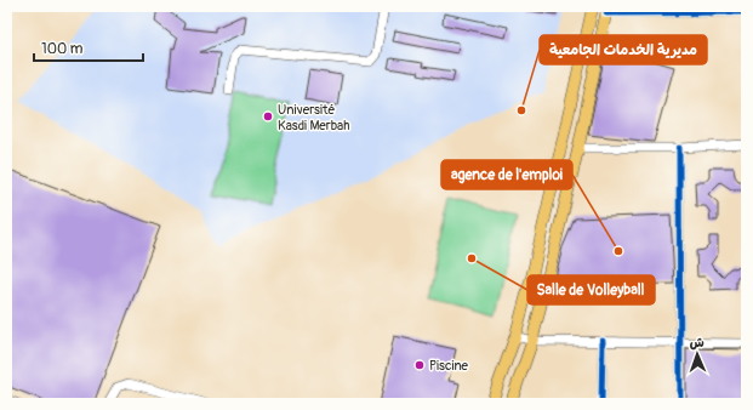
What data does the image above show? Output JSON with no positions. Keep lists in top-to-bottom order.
{
  "places": [
    "مديرية الخدمات الجامعية",
    "Université Kasdi Merbah",
    "agence de l'emploi",
    "Salle de Volleyball",
    "Piscine"
  ],
  "scale_bar": "100 m",
  "north": "top"
}
